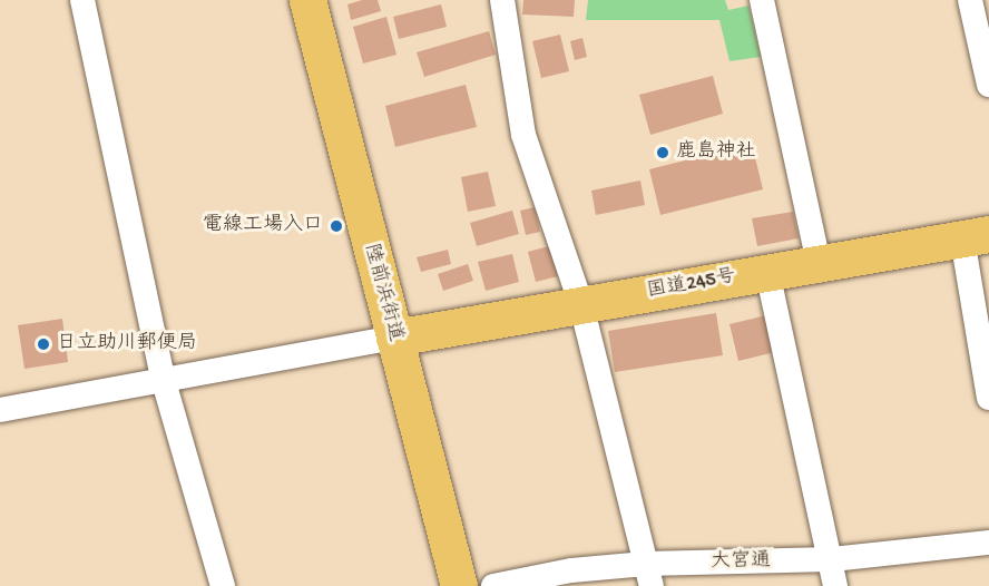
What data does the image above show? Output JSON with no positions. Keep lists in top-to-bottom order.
{
  "streets": {
    "highway": ["国道245号", "陸前浜街道"],
    "street": ["大宮通"]
  },
  "crossings": [
    ["国道245号", "陸前浜街道"]
  ],
  "places": ["鹿島神社", "電線工場入口", "日立助川郵便局"]
}
